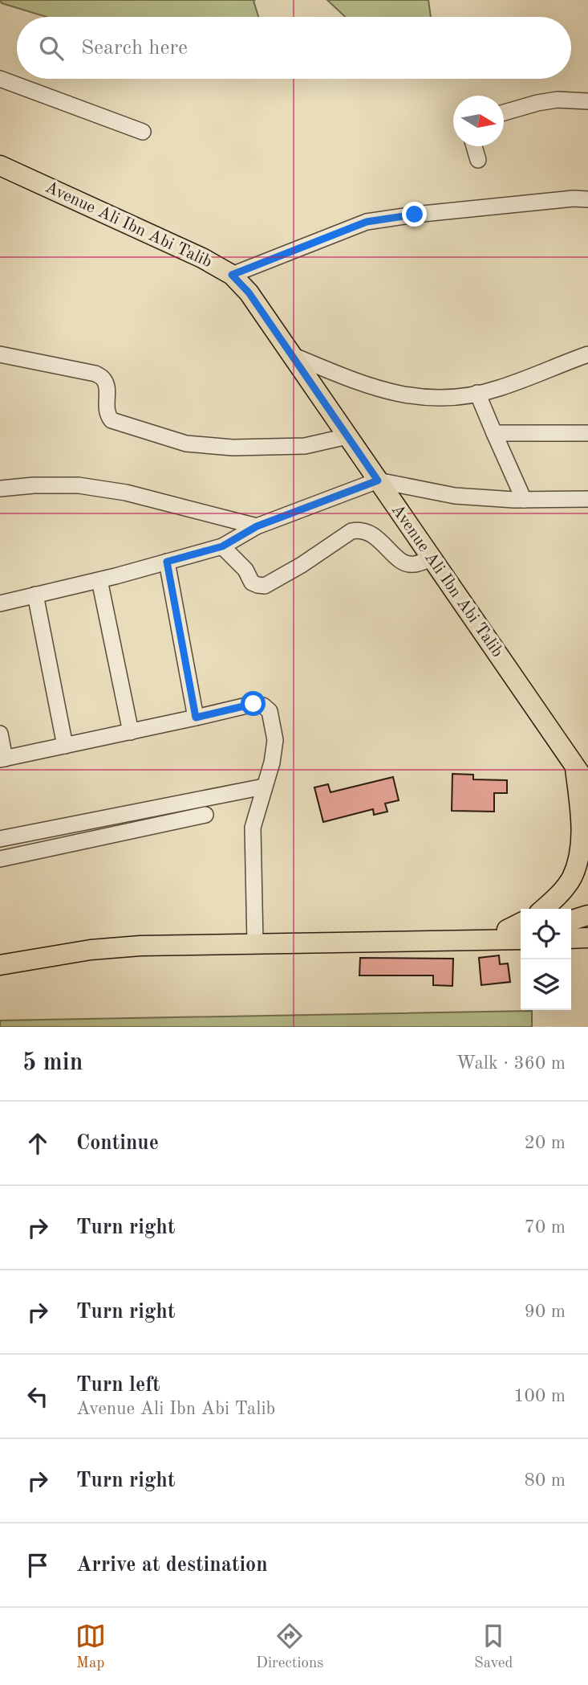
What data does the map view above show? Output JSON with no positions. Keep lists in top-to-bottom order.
{
  "streets": {
    "main road": ["Avenue Ali Ibn Abi Talib"]
  },
  "north": "right",
  "page": {
    "search": "Search here",
    "heading": ["5 min", "Walk · 360 m"],
    "list": [
      ["Continue", "20 m"],
      ["Turn right", "70 m"],
      ["Turn right", "90 m"],
      ["Turn left", "Avenue Ali Ibn Abi Talib", "100 m"],
      ["Turn right", "80 m"],
      "Arrive at destination"
    ],
    "nav": ["Map", "Directions", "Saved"]
  }
}
